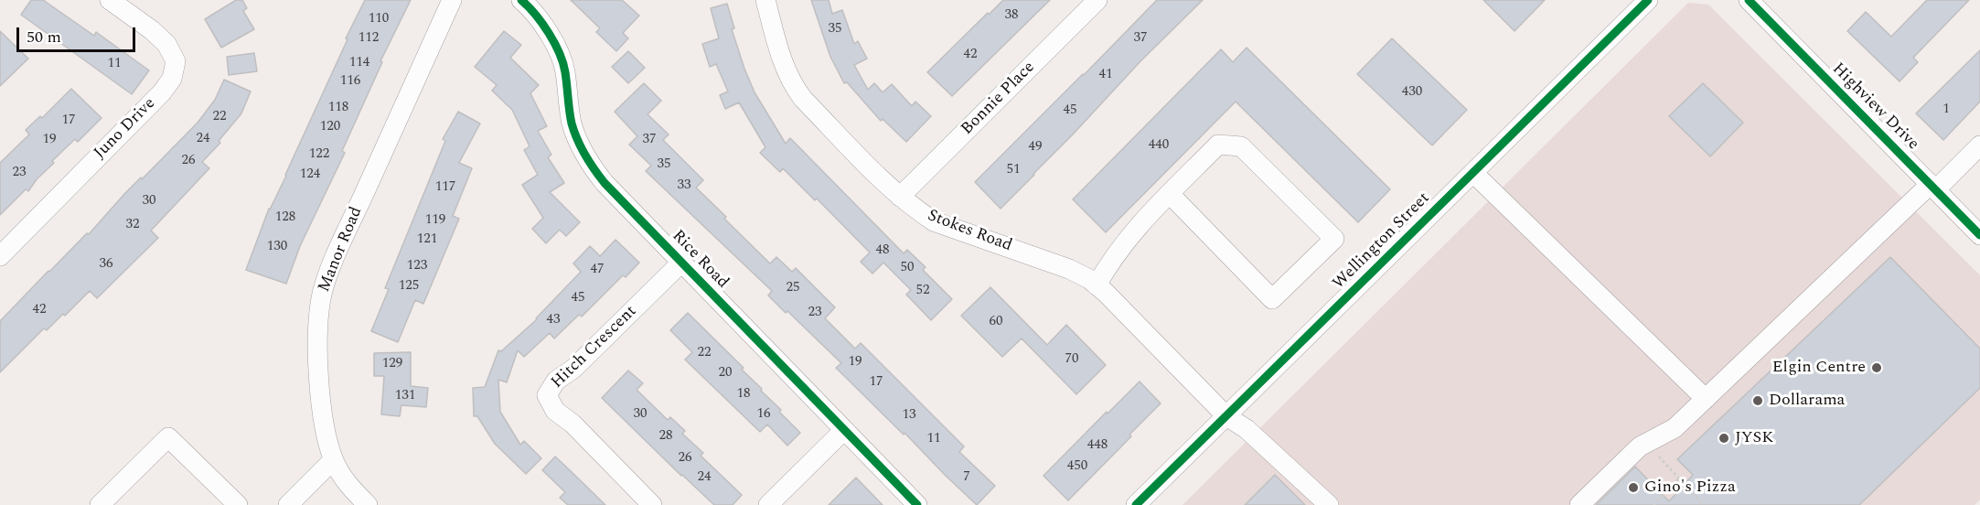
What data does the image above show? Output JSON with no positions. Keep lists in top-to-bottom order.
{
  "streets": {
    "street": [
      "Bonnie Place",
      "Highview Drive",
      "Juno Drive",
      "Stokes Road",
      "Wellington Street",
      "Manor Road",
      "Rice Road",
      "Hitch Crescent"
    ]
  },
  "crossings": [
    ["Bonnie Place", "Stokes Road"],
    ["Stokes Road", "Wellington Street"],
    ["Rice Road", "Hitch Crescent"]
  ],
  "places": [
    "Elgin Centre",
    "Dollarama",
    "JYSK",
    "Gino's Pizza"
  ],
  "house_numbers": [
    "38",
    "110",
    "35",
    "112",
    "37",
    "42",
    "114",
    "11",
    "41",
    "116",
    "430",
    "118",
    "1",
    "45",
    "22",
    "17",
    "120",
    "24",
    "19",
    "37",
    "440",
    "49",
    "122",
    "26",
    "35",
    "51",
    "23",
    "124",
    "33",
    "117",
    "30",
    "128",
    "119",
    "32",
    "121",
    "130",
    "48",
    "36",
    "123",
    "50",
    "47",
    "125",
    "25",
    "52",
    "45",
    "42",
    "23",
    "43",
    "60",
    "22",
    "70",
    "19",
    "129",
    "20",
    "17",
    "18",
    "131",
    "30",
    "16",
    "13",
    "28",
    "11",
    "448",
    "26",
    "450",
    "24",
    "7"
  ],
  "scale_bar": "50 m"
}
